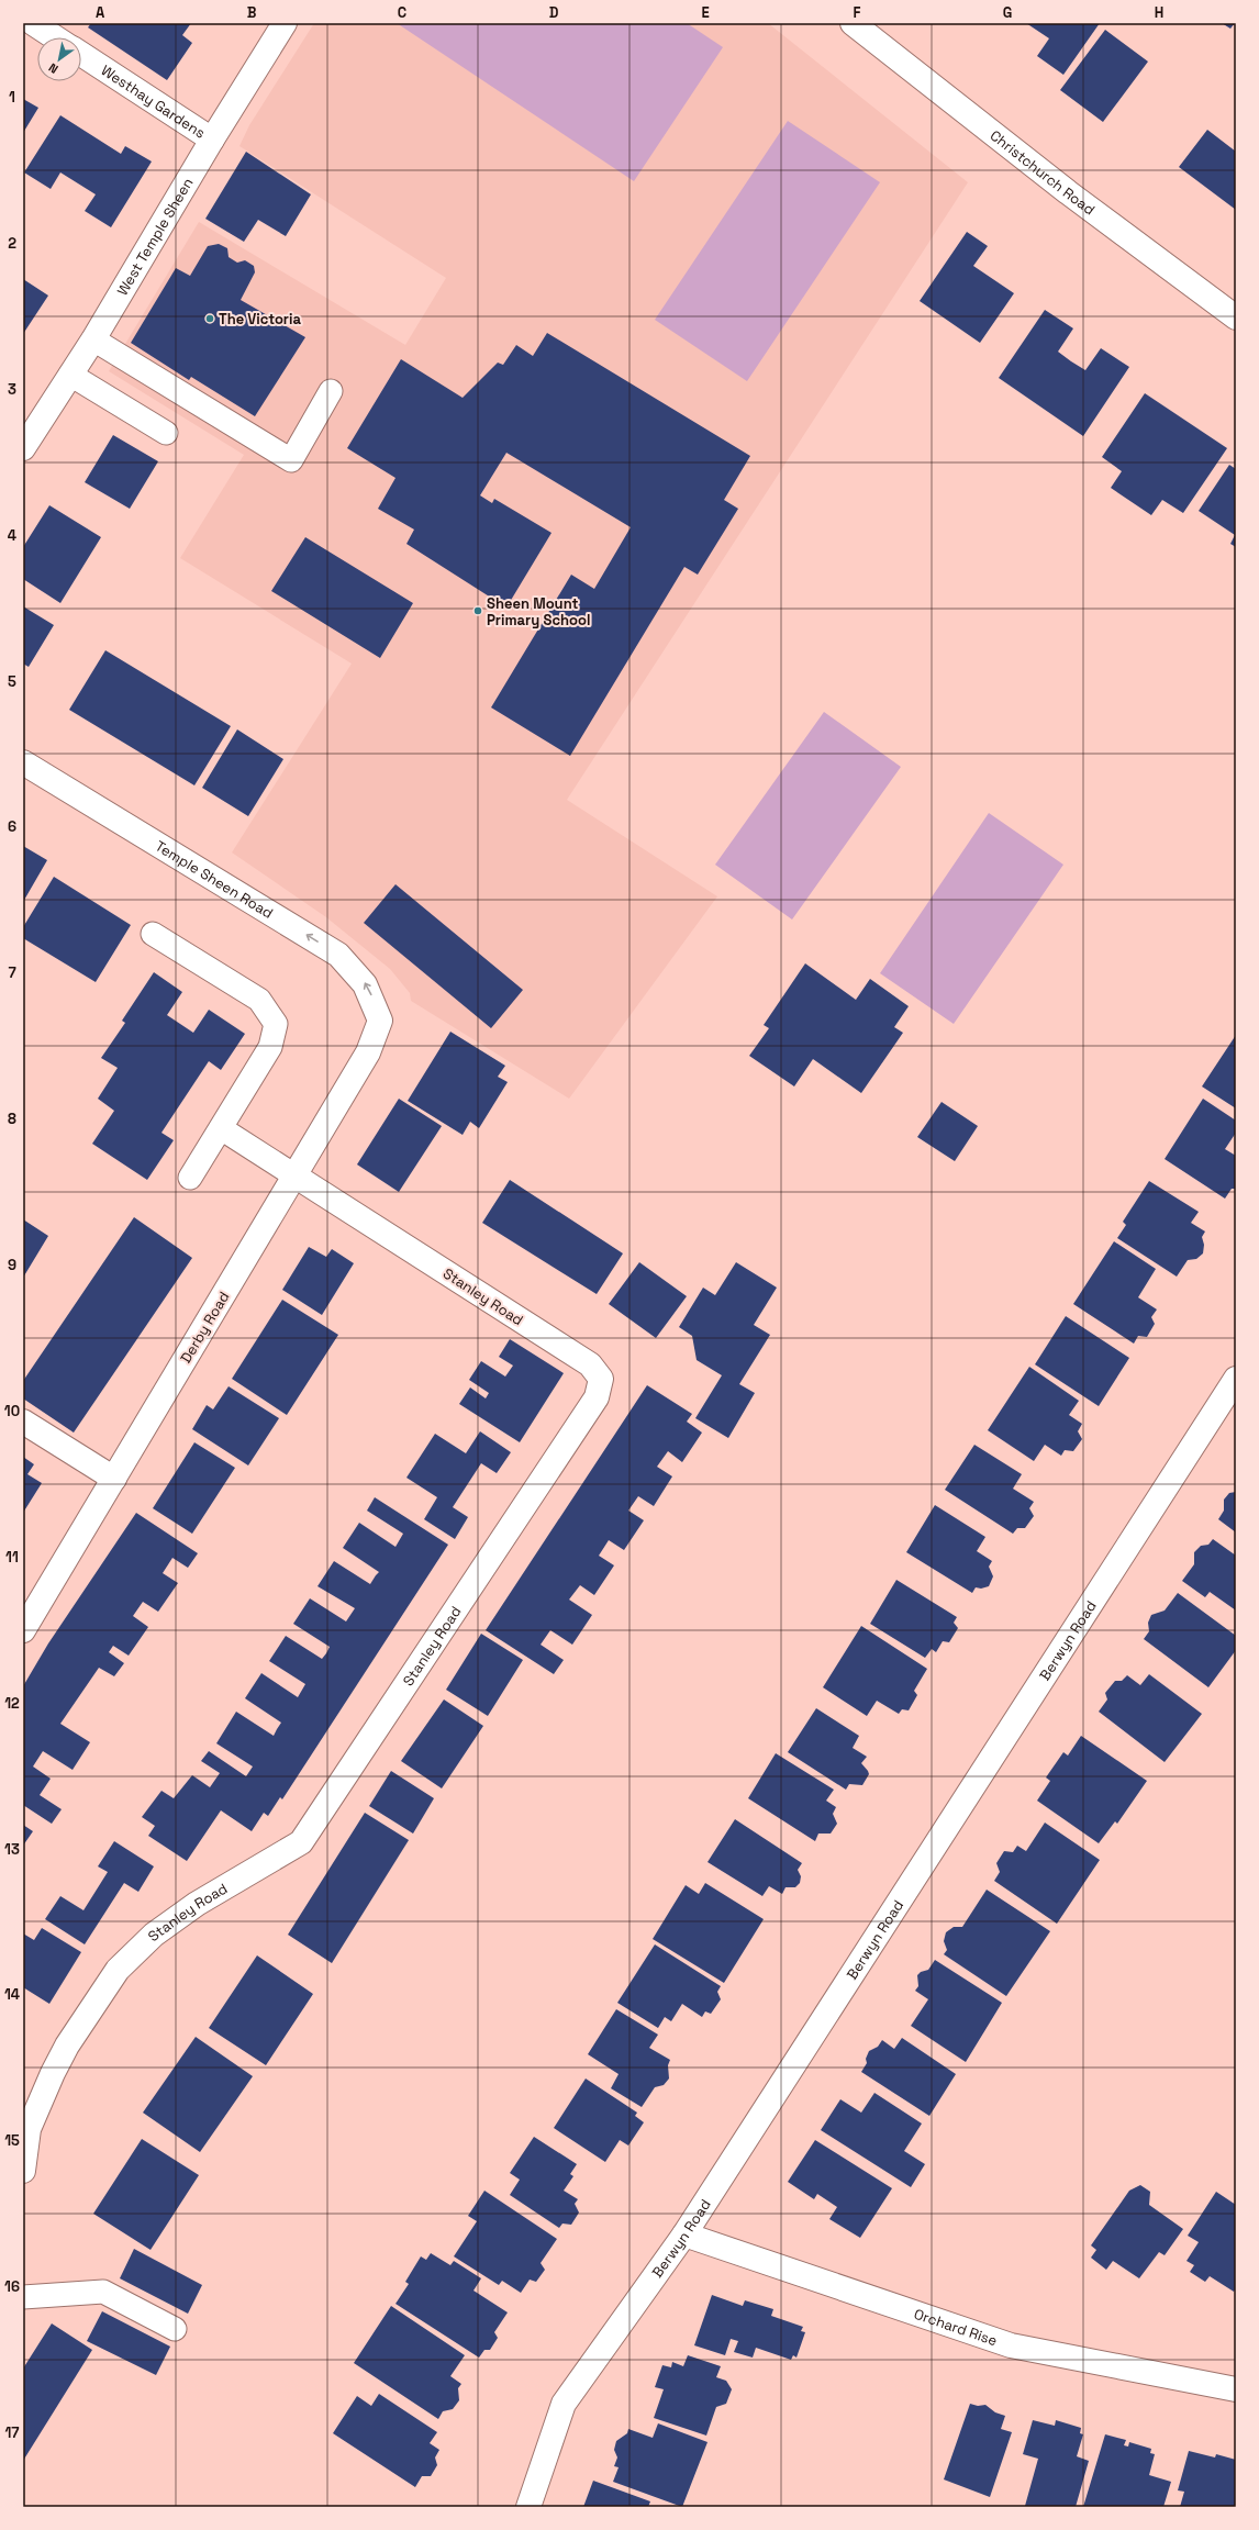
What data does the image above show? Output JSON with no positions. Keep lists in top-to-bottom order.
{
  "streets": {
    "street": [
      "Westhay Gardens",
      "Christchurch Road",
      "West Temple Sheen",
      "Temple Sheen Road",
      "Stanley Road",
      "Derby Road",
      "Berwyn Road",
      "Orchard Rise"
    ]
  },
  "crossings": [
    ["Westhay Gardens", "West Temple Sheen"],
    ["Temple Sheen Road", "Derby Road"],
    ["Stanley Road", "Derby Road"],
    ["Berwyn Road", "Orchard Rise"]
  ],
  "one_way": ["Temple Sheen Road"],
  "places": ["The Victoria", "Sheen Mount Primary School"],
  "north": "bottom left",
  "grid": {
    "columns": [
      "A",
      "B",
      "C",
      "D",
      "E",
      "F",
      "G",
      "H"
    ],
    "rows": [
      "1",
      "2",
      "3",
      "4",
      "5",
      "6",
      "7",
      "8",
      "9",
      "10",
      "11",
      "12",
      "13",
      "14",
      "15",
      "16",
      "17"
    ]
  }
}
